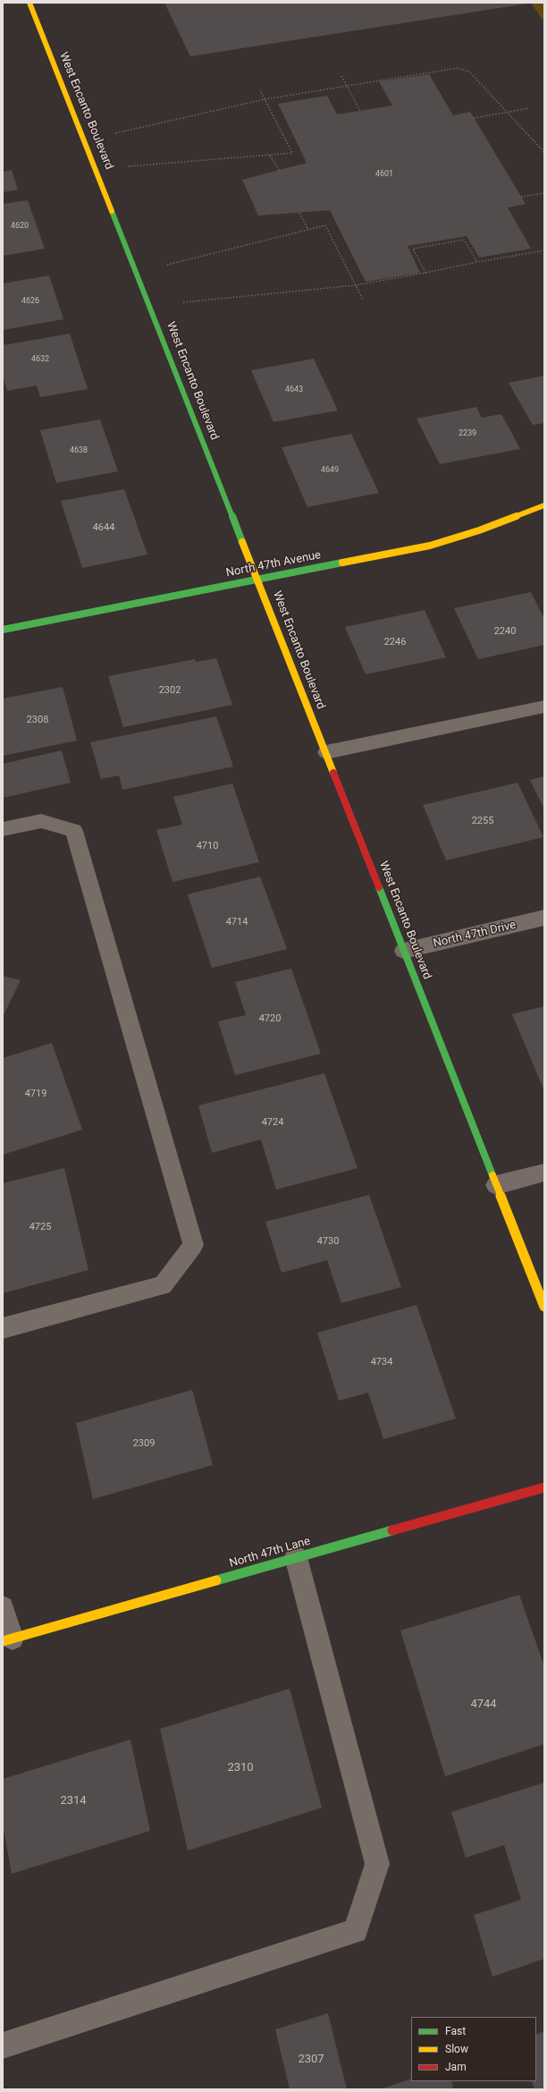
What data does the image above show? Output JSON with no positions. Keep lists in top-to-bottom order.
{
  "streets": {
    "street": [
      "West Encanto Boulevard",
      "North 47th Avenue",
      "North 47th Drive",
      "North 47th Lane"
    ]
  },
  "crossings": [
    ["West Encanto Boulevard", "North 47th Avenue"],
    ["West Encanto Boulevard", "North 47th Drive"]
  ],
  "house_numbers": [
    "4601",
    "4620",
    "4626",
    "4632",
    "4643",
    "2239",
    "4638",
    "4649",
    "4644",
    "2240",
    "2246",
    "2302",
    "2308",
    "2255",
    "4710",
    "4714",
    "4720",
    "4719",
    "4724",
    "4725",
    "4730",
    "4734",
    "2309",
    "4744",
    "2310",
    "2314",
    "2307"
  ],
  "legend": ["Fast", "Slow", "Jam"]
}
